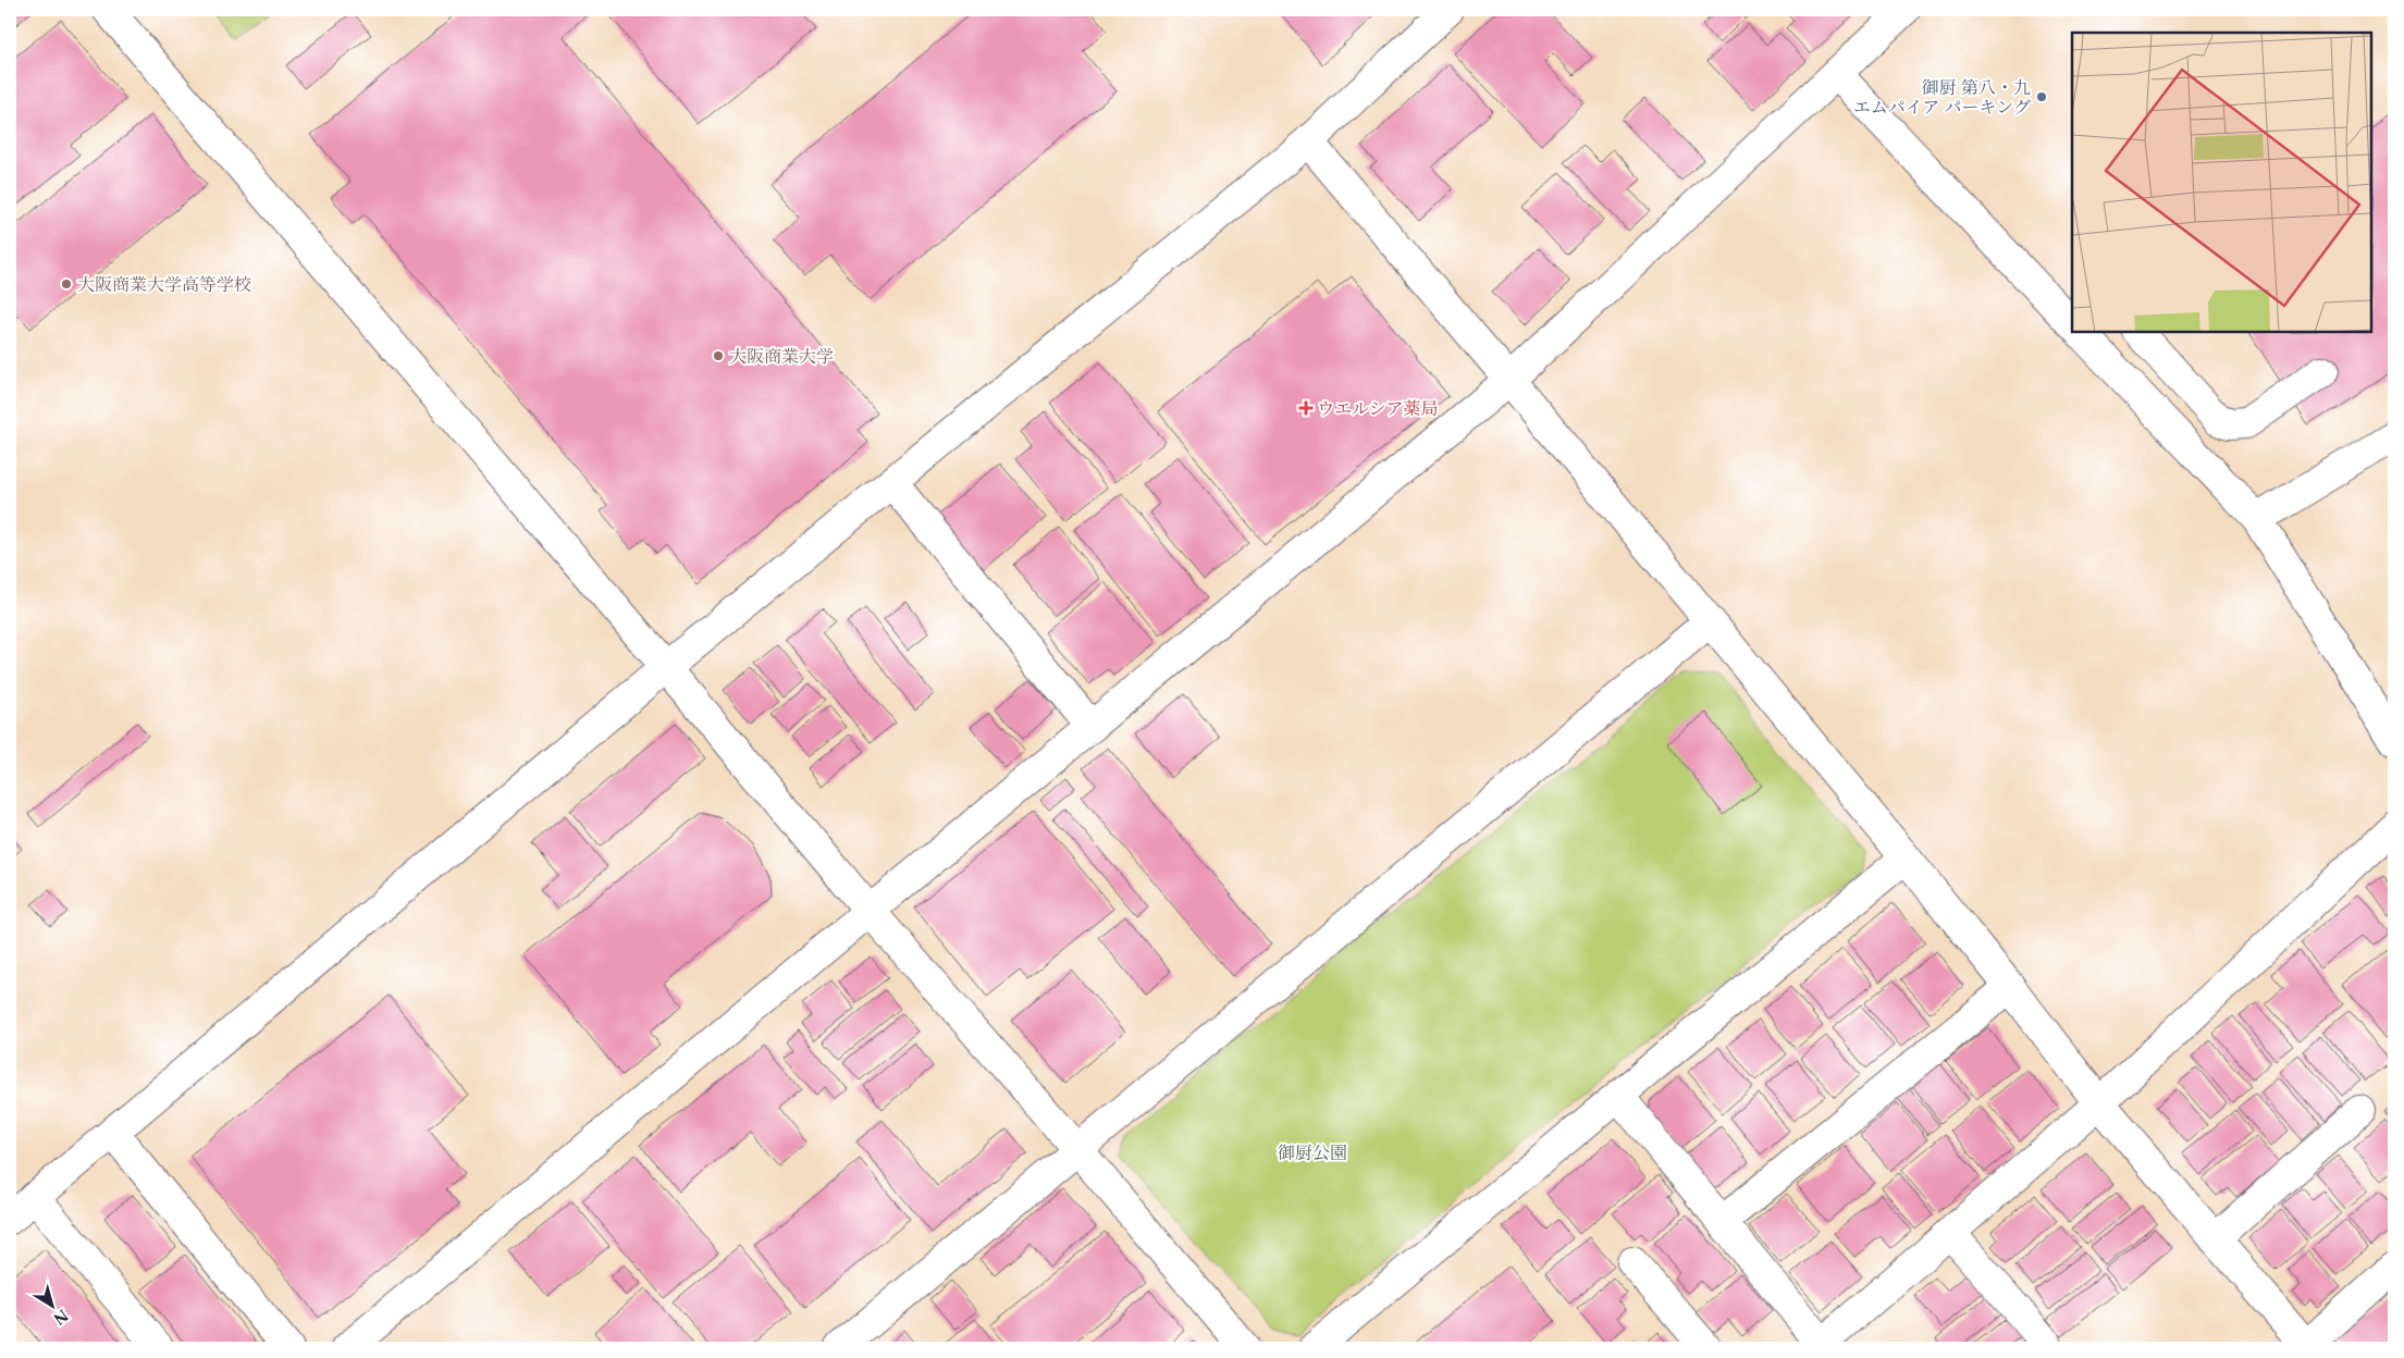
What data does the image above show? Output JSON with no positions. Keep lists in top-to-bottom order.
{
  "parks": ["御厨公園"],
  "places": {
    "other": ["御厨 第八・九 エムパイア パーキング", "大阪商業大学高等学校", "大阪商業大学"],
    "health": ["ウエルシア薬局"]
  },
  "north": "bottom right"
}
